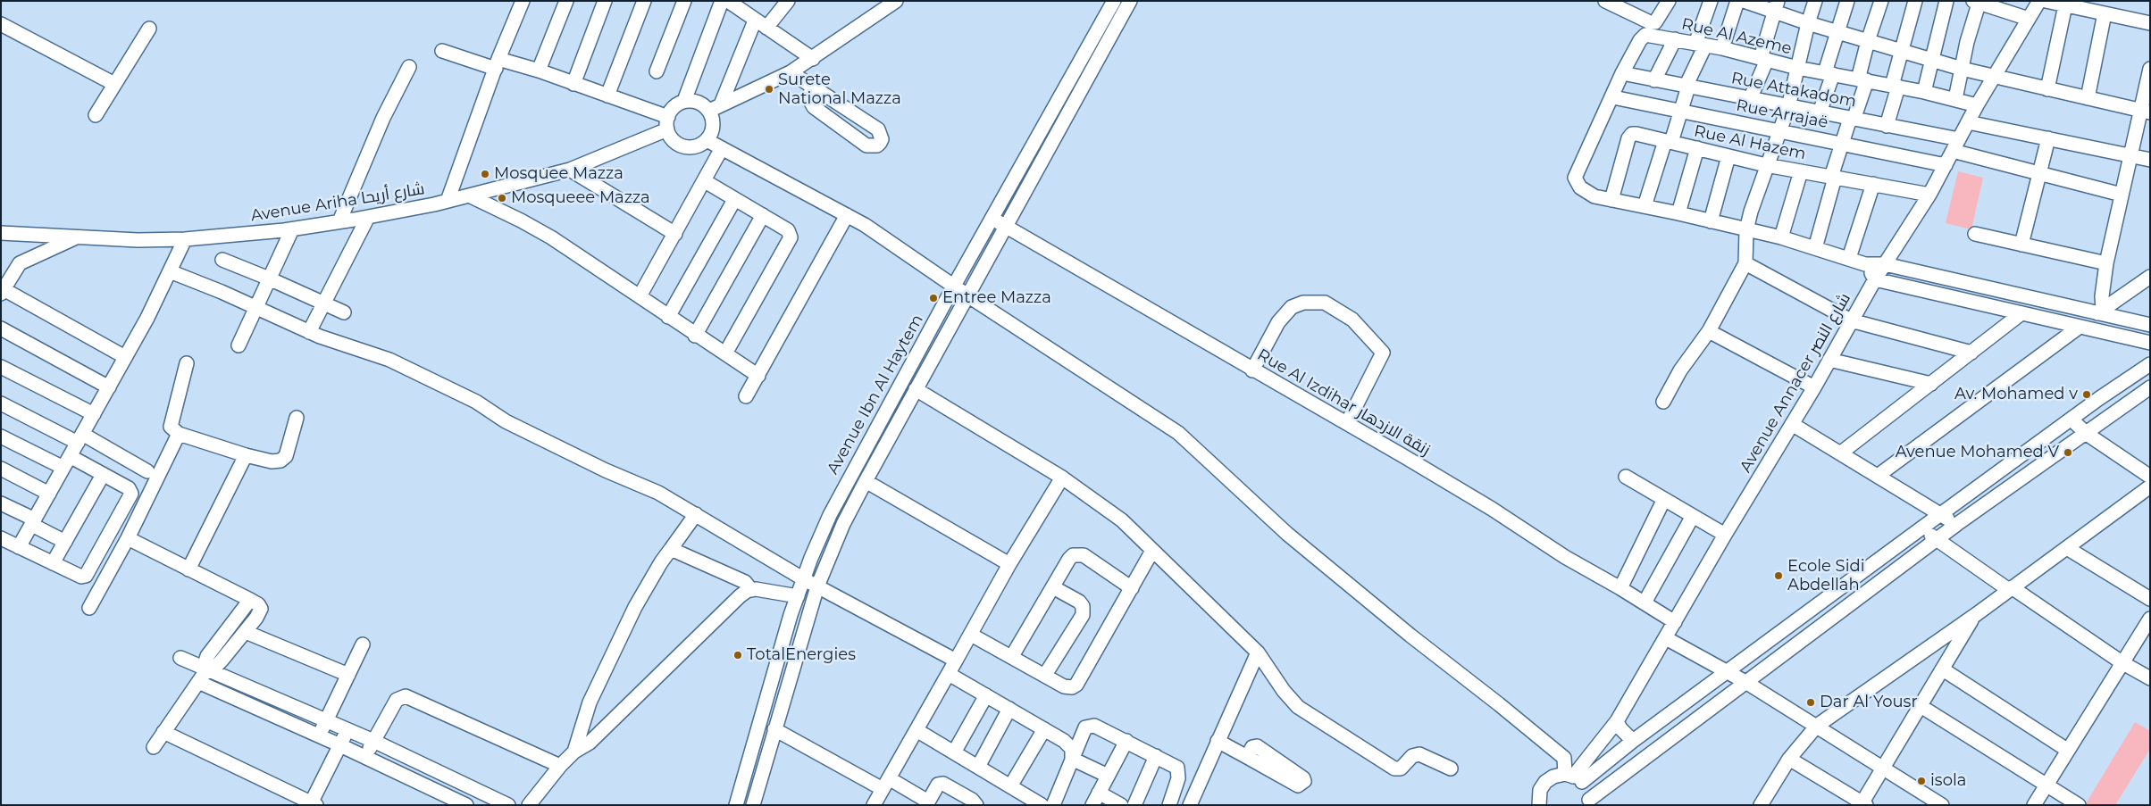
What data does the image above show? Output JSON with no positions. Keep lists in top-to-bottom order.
{
  "streets": {
    "street": [
      "Rue Al Azeme",
      "Rue Attakadom",
      "Rue Arrajaë",
      "Rue Al Hazem",
      "Avenue Ariha شارع أريحا",
      "Avenue Annacer شارع النصر",
      "Avenue Ibn Al Haytem",
      "Rue Al Izdihar زنقة الازدهار"
    ]
  },
  "crossings": [
    ["Rue Al Azeme", "Rue Attakadom"],
    ["Rue Al Azeme", "Rue Arrajaë"],
    ["Rue Al Azeme", "Rue Al Hazem"],
    ["Rue Al Azeme", "Avenue Annacer شارع النصر"],
    ["Rue Attakadom", "Avenue Annacer شارع النصر"],
    ["Rue Arrajaë", "Avenue Annacer شارع النصر"],
    ["Rue Al Hazem", "Avenue Annacer شارع النصر"],
    ["Avenue Annacer شارع النصر", "Rue Al Izdihar زنقة الازدهار"],
    ["Avenue Ibn Al Haytem", "Rue Al Izdihar زنقة الازدهار"]
  ],
  "places": [
    "Surete National Mazza",
    "Mosquee Mazza",
    "Mosqueee Mazza",
    "Entree Mazza",
    "Av. Mohamed v",
    "Avenue Mohamed V",
    "Ecole Sidi Abdellah",
    "TotalEnergies",
    "Dar Al Yousr",
    "isola"
  ]
}
